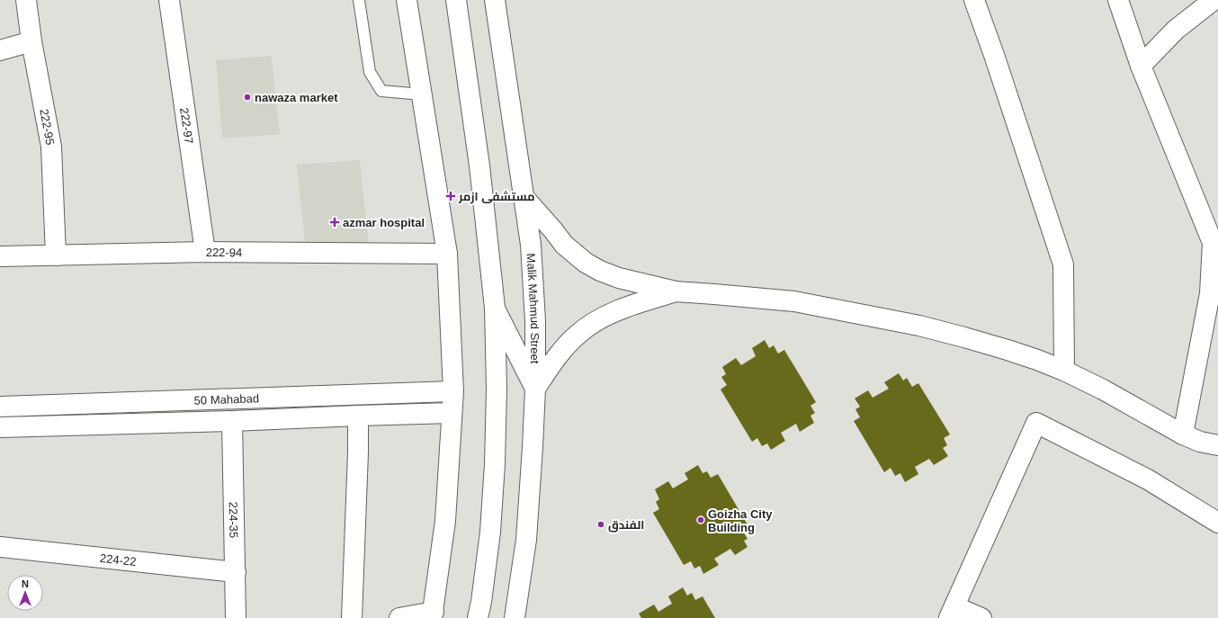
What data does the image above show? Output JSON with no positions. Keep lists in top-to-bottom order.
{
  "streets": {
    "main road": [
      "222-97",
      "222-95",
      "222-94",
      "Malik Mahmud Street",
      "50 Mahabad",
      "224-35",
      "224-22"
    ]
  },
  "crossings": [
    ["222-97", "222-94"],
    ["222-95", "222-94"],
    ["50 Mahabad", "224-35"],
    ["224-35", "224-22"]
  ],
  "places": {
    "other": ["nawaza market", "Goizha City Building", "الفندق"],
    "health": ["مستشفى ازمر", "azmar hospital"]
  },
  "north": "top"
}
